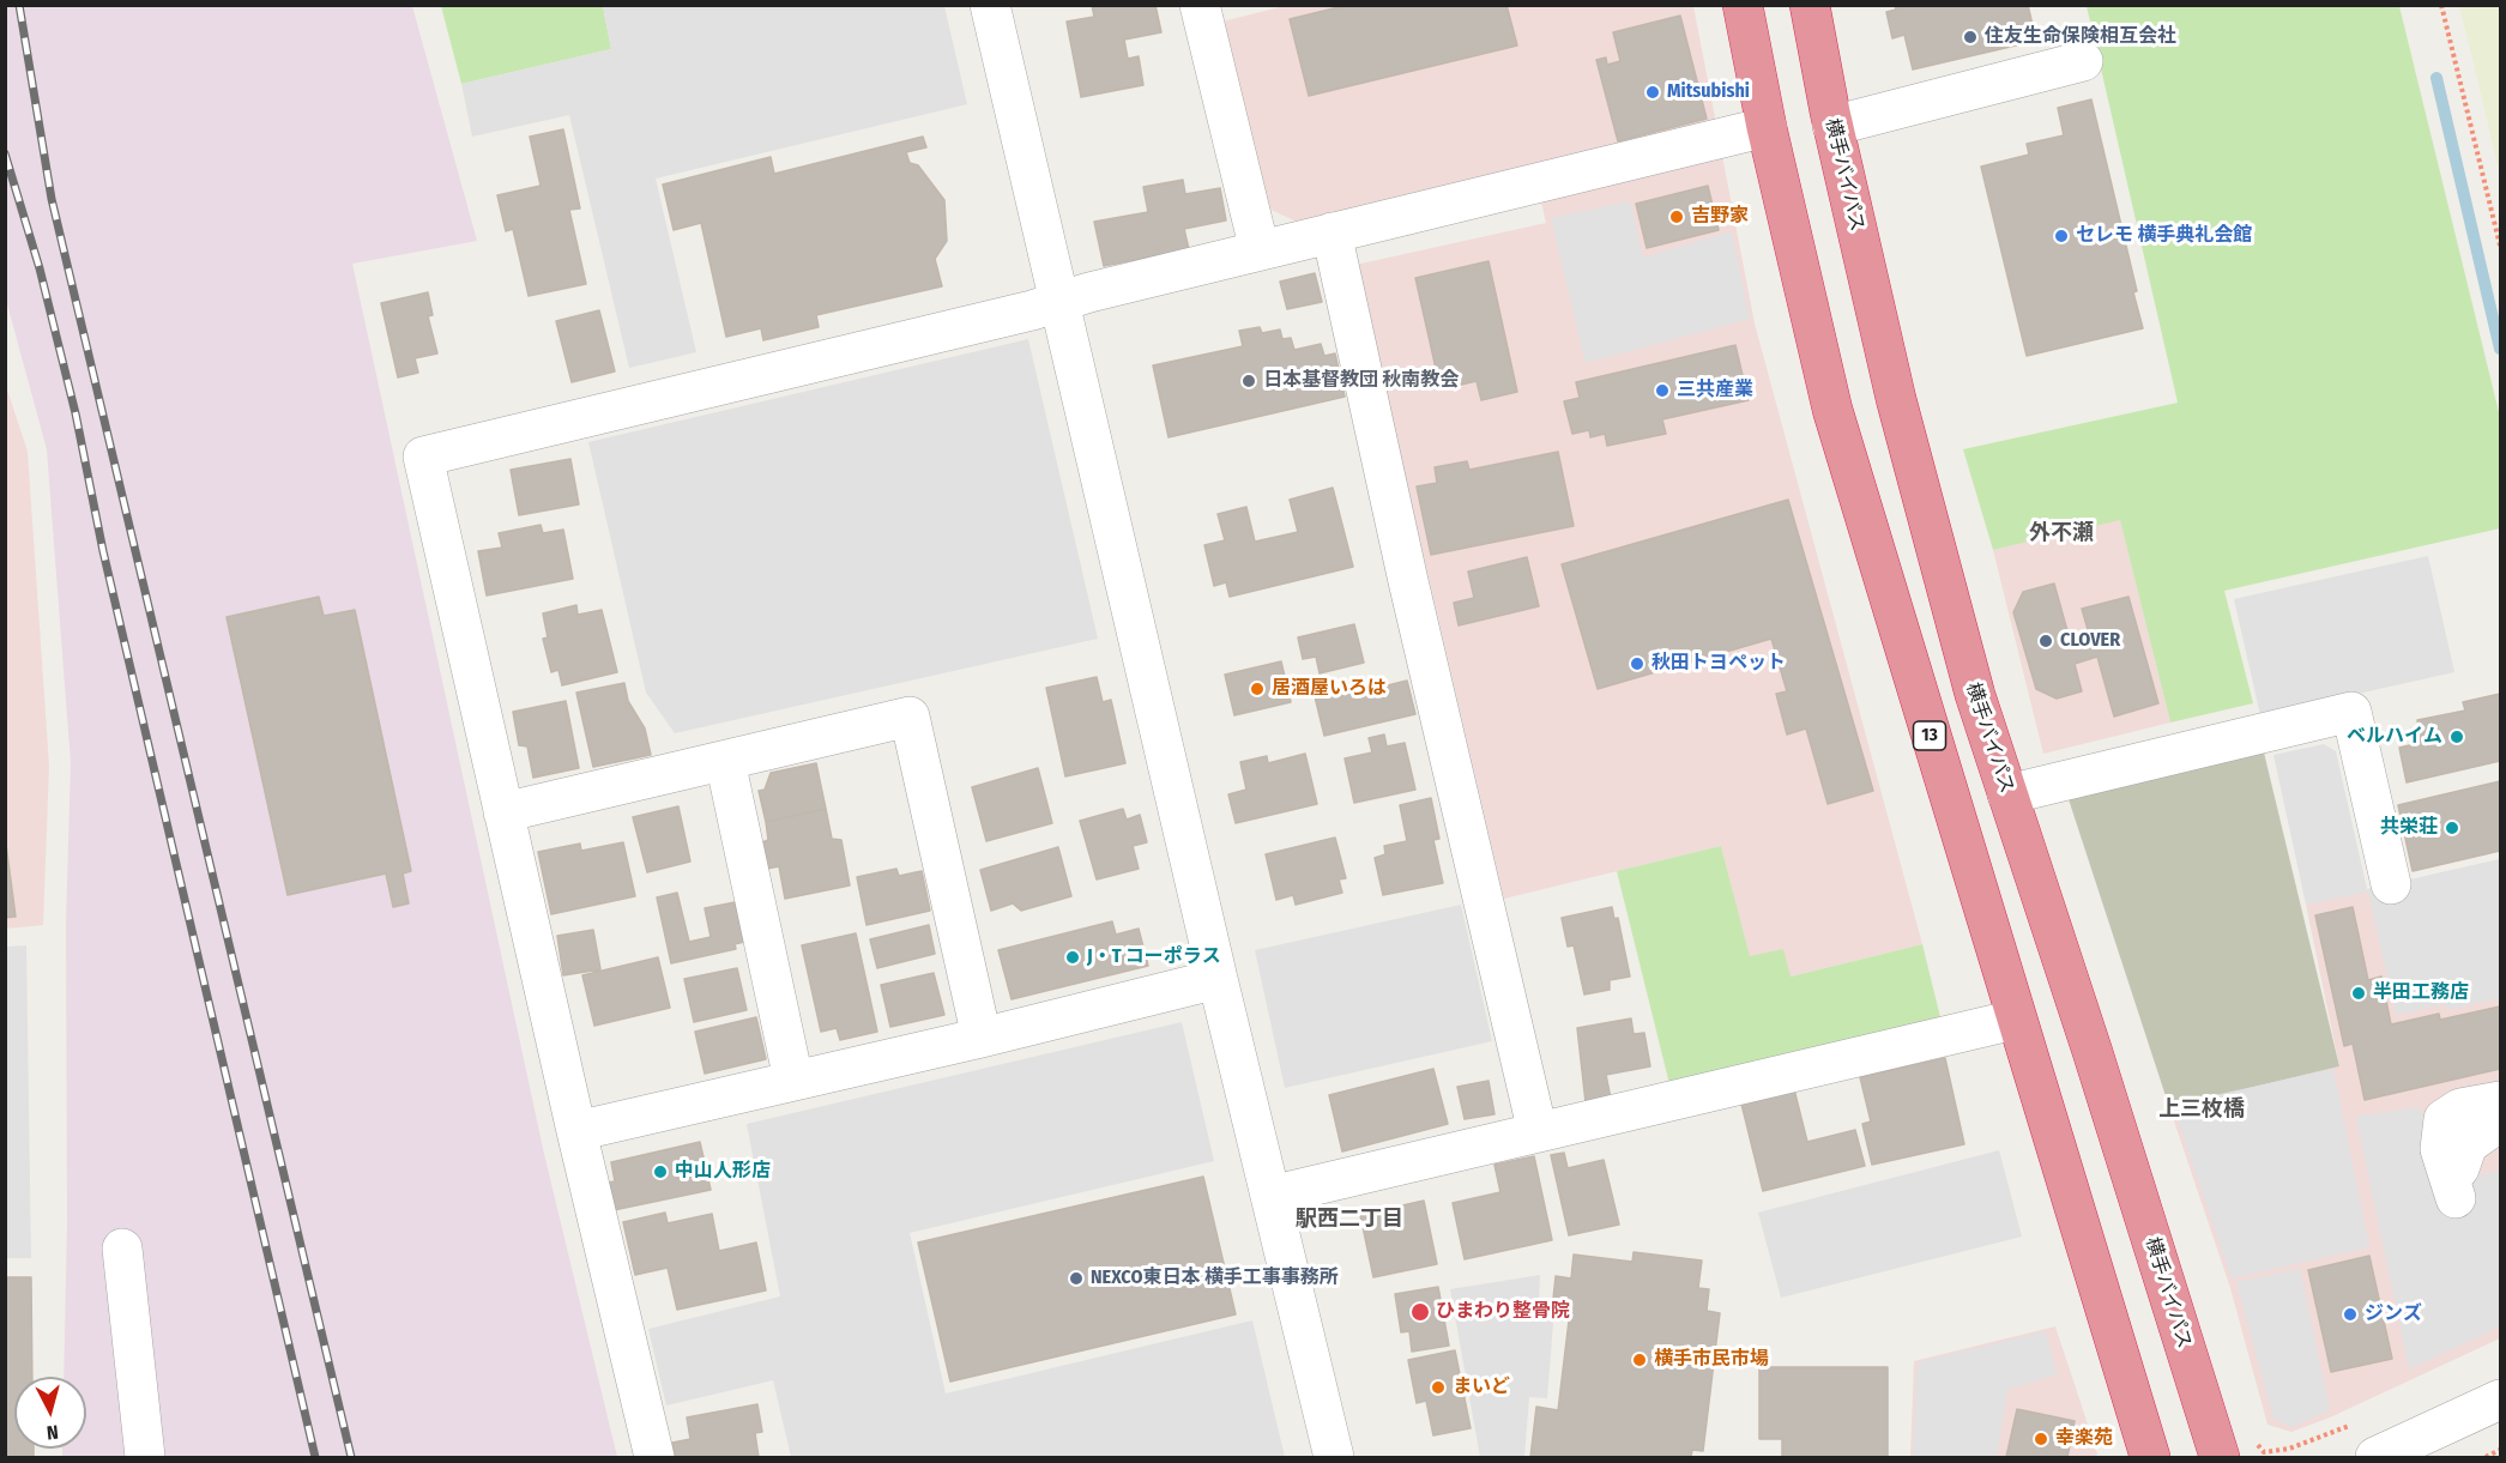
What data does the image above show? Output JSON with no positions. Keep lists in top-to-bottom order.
{
  "streets": {
    "highway": ["横手バイパス", "13"]
  },
  "districts": ["外不瀬", "上三枚橋", "駅西二丁目"],
  "places": [
    "住友生命保険相互会社",
    "Mitsubishi",
    "吉野家",
    "セレモ 横手典礼会館",
    "日本基督教団 秋南教会",
    "三共産業",
    "CLOVER",
    "秋田トヨペット",
    "居酒屋いろは",
    "ベルハイム",
    "共栄荘",
    "J・T コーポラス",
    "半田工務店",
    "中山人形店",
    "NEXCO東日本 横手工事事務所",
    "ひまわり整骨院",
    "ジンズ",
    "横手市民市場",
    "まいど",
    "幸楽苑"
  ],
  "north": "bottom"
}
